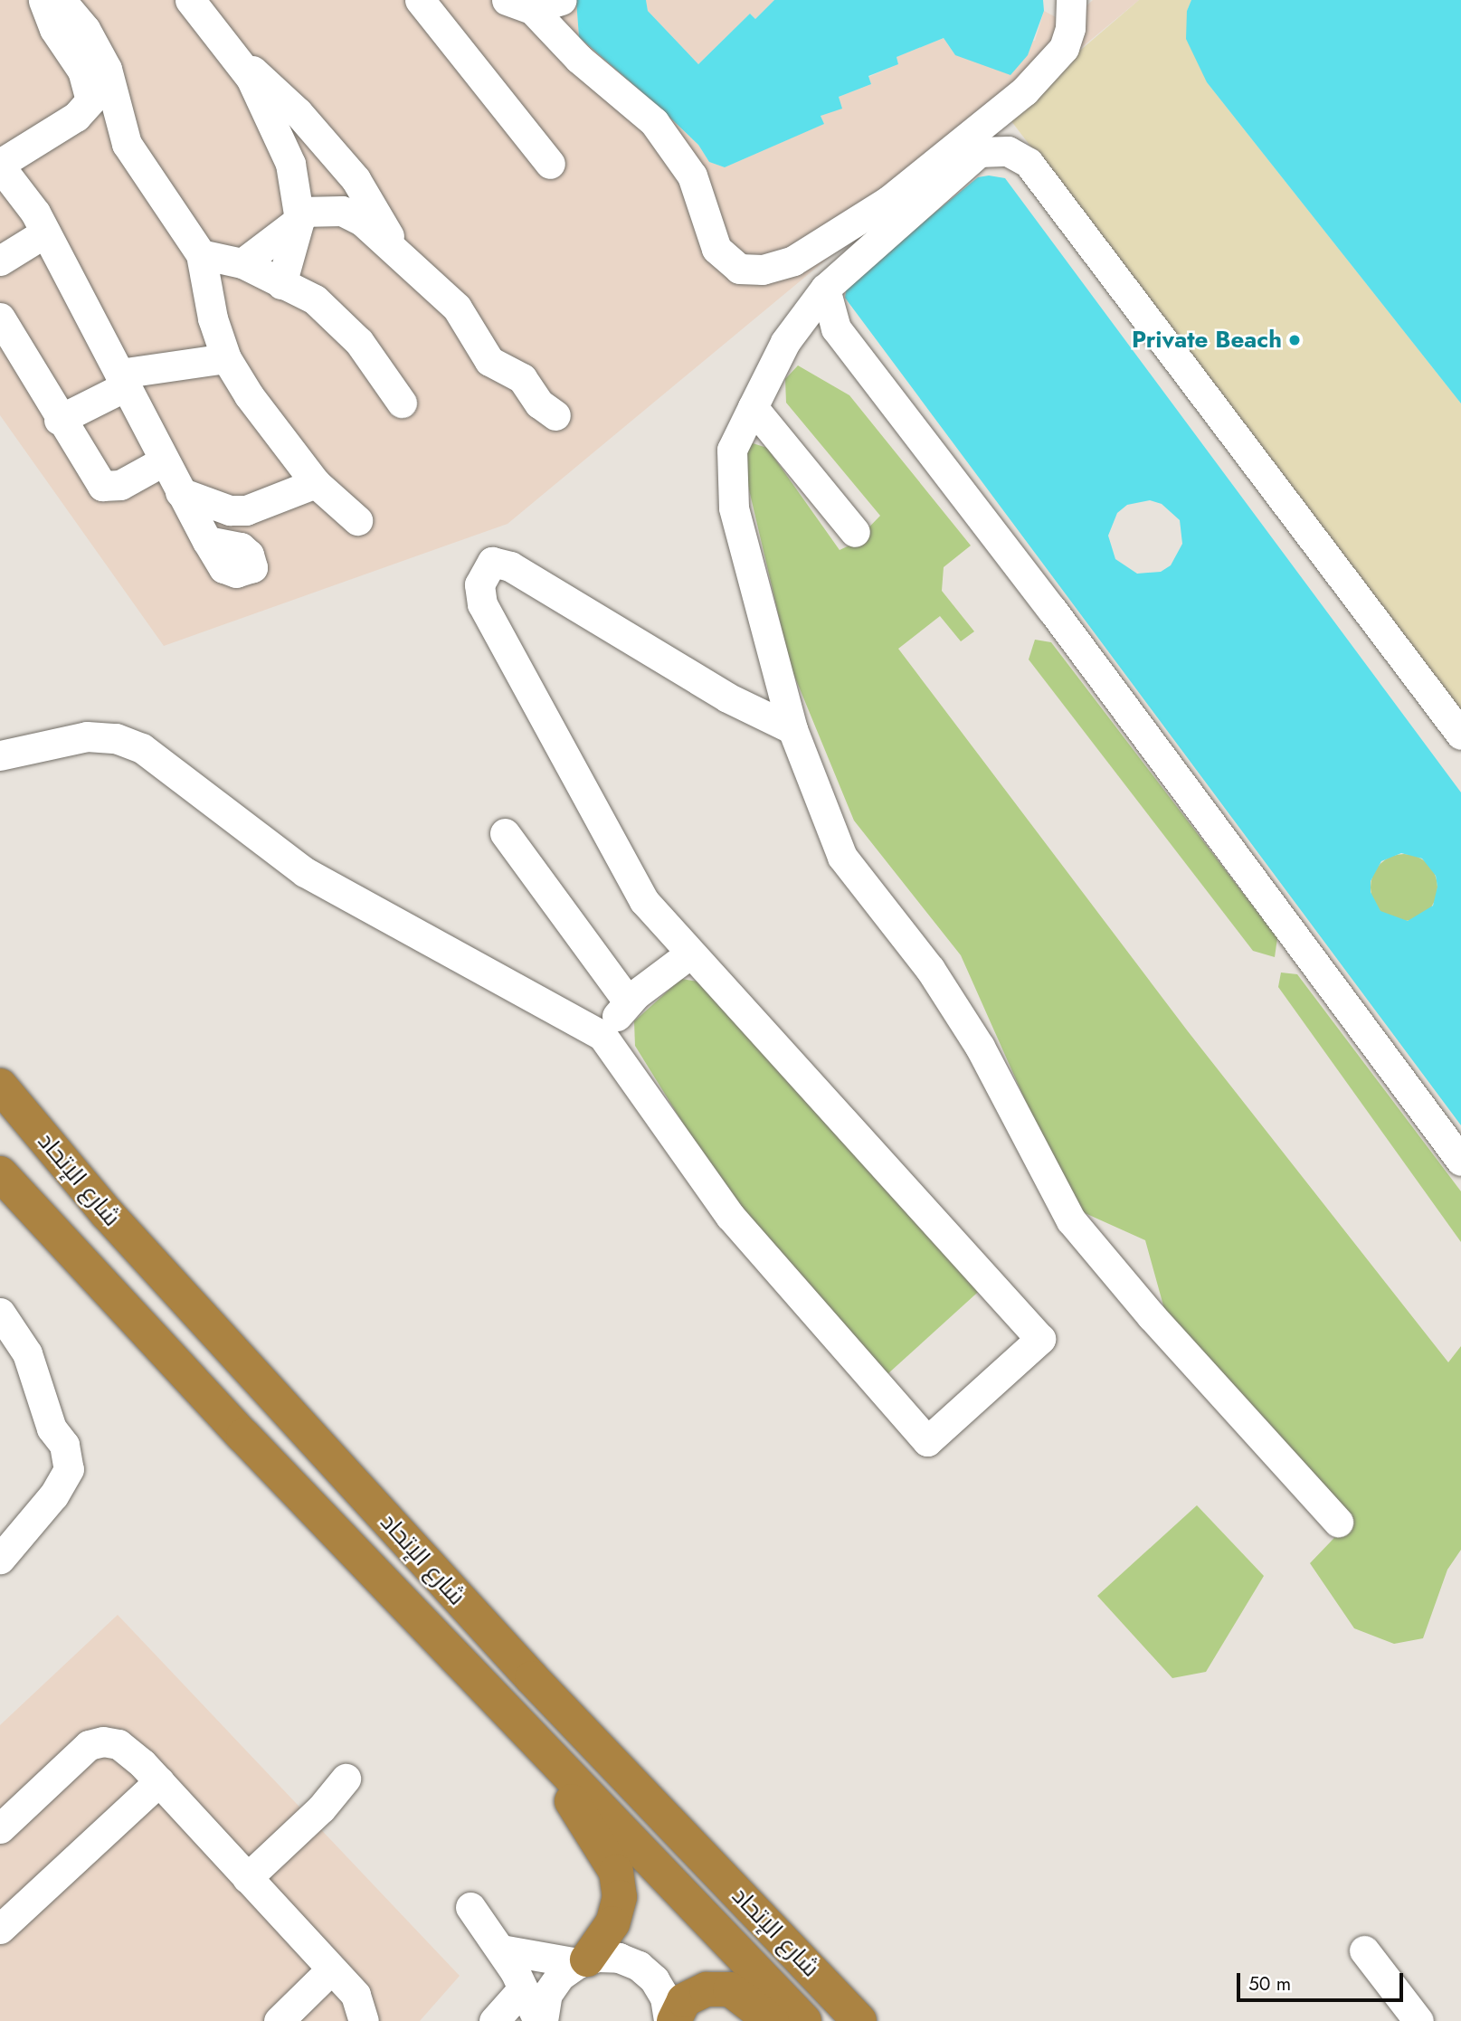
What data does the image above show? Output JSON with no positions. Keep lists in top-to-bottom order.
{
  "streets": {
    "highway": ["شارع الإتحاد"]
  },
  "places": ["Private Beach"],
  "scale_bar": "50 m"
}
